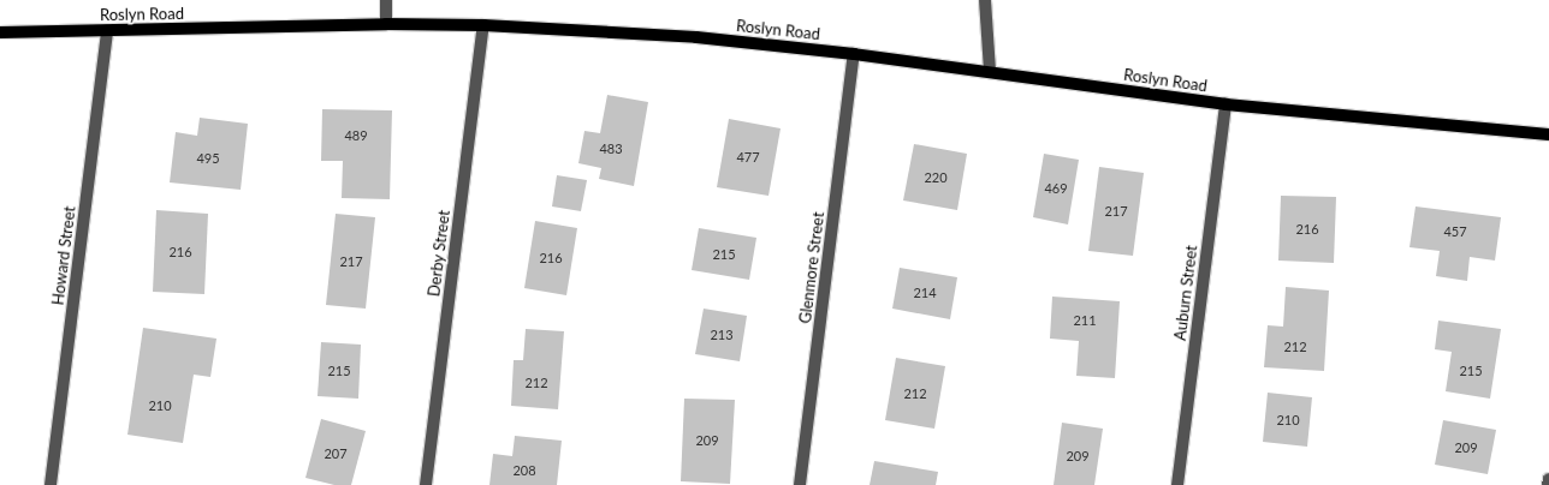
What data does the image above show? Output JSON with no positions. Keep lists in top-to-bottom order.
{
  "streets": {
    "main road": ["Roslyn Road"],
    "street": [
      "Derby Street",
      "Howard Street",
      "Glenmore Street",
      "Auburn Street"
    ]
  },
  "crossings": [
    ["Roslyn Road", "Derby Street"],
    ["Roslyn Road", "Howard Street"],
    ["Roslyn Road", "Glenmore Street"],
    ["Roslyn Road", "Auburn Street"]
  ],
  "house_numbers": [
    "489",
    "483",
    "477",
    "495",
    "220",
    "469",
    "217",
    "216",
    "457",
    "216",
    "215",
    "216",
    "217",
    "214",
    "211",
    "213",
    "212",
    "215",
    "215",
    "212",
    "212",
    "210",
    "210",
    "209",
    "209",
    "207",
    "209",
    "208"
  ]
}
